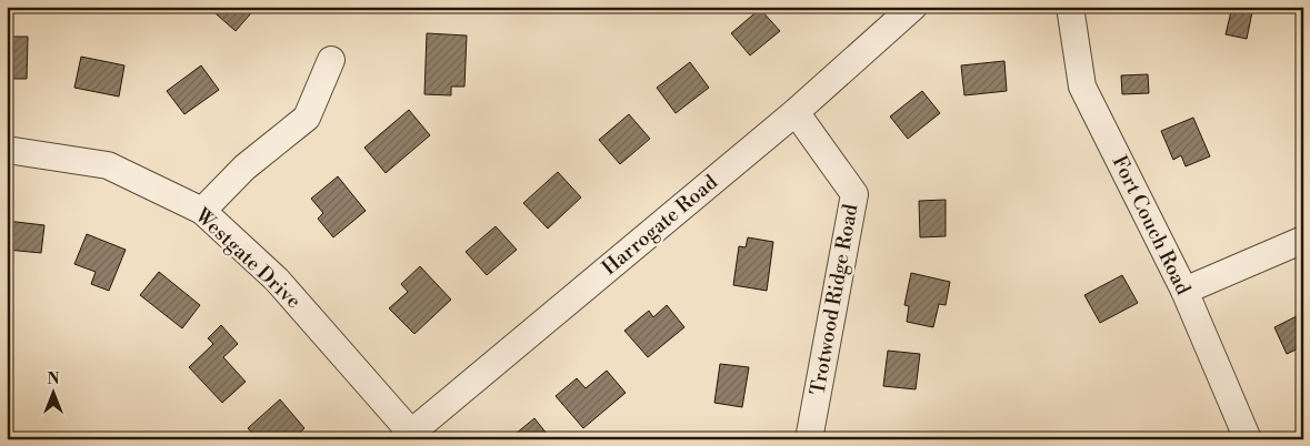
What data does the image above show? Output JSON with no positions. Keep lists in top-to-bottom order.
{
  "streets": {
    "street": [
      "Harrogate Road",
      "Fort Couch Road",
      "Westgate Drive",
      "Trotwood Ridge Road"
    ]
  },
  "crossings": [
    ["Harrogate Road", "Westgate Drive"],
    ["Harrogate Road", "Trotwood Ridge Road"]
  ],
  "north": "top"
}
